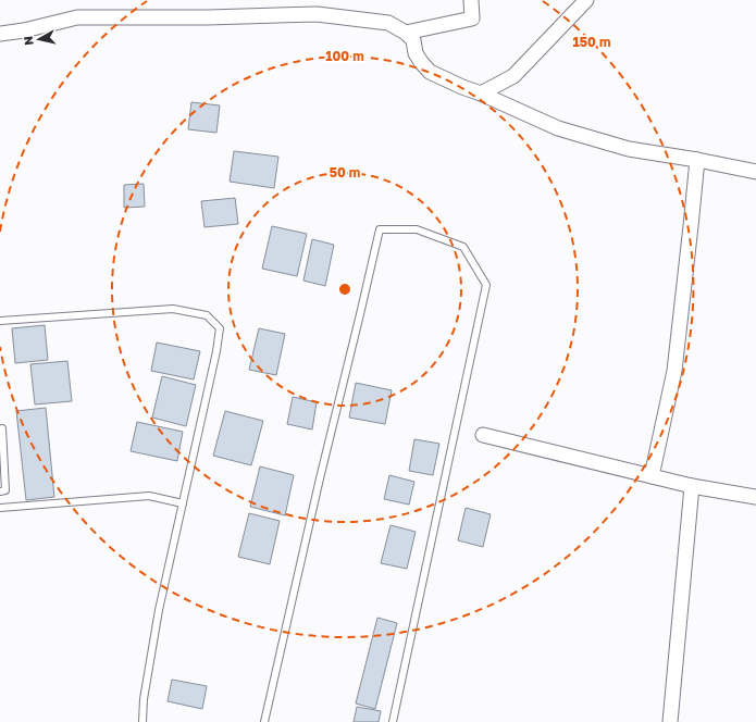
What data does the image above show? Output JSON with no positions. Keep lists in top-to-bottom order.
{
  "north": "left",
  "rings": ["150 m", "100 m", "50 m"]
}
